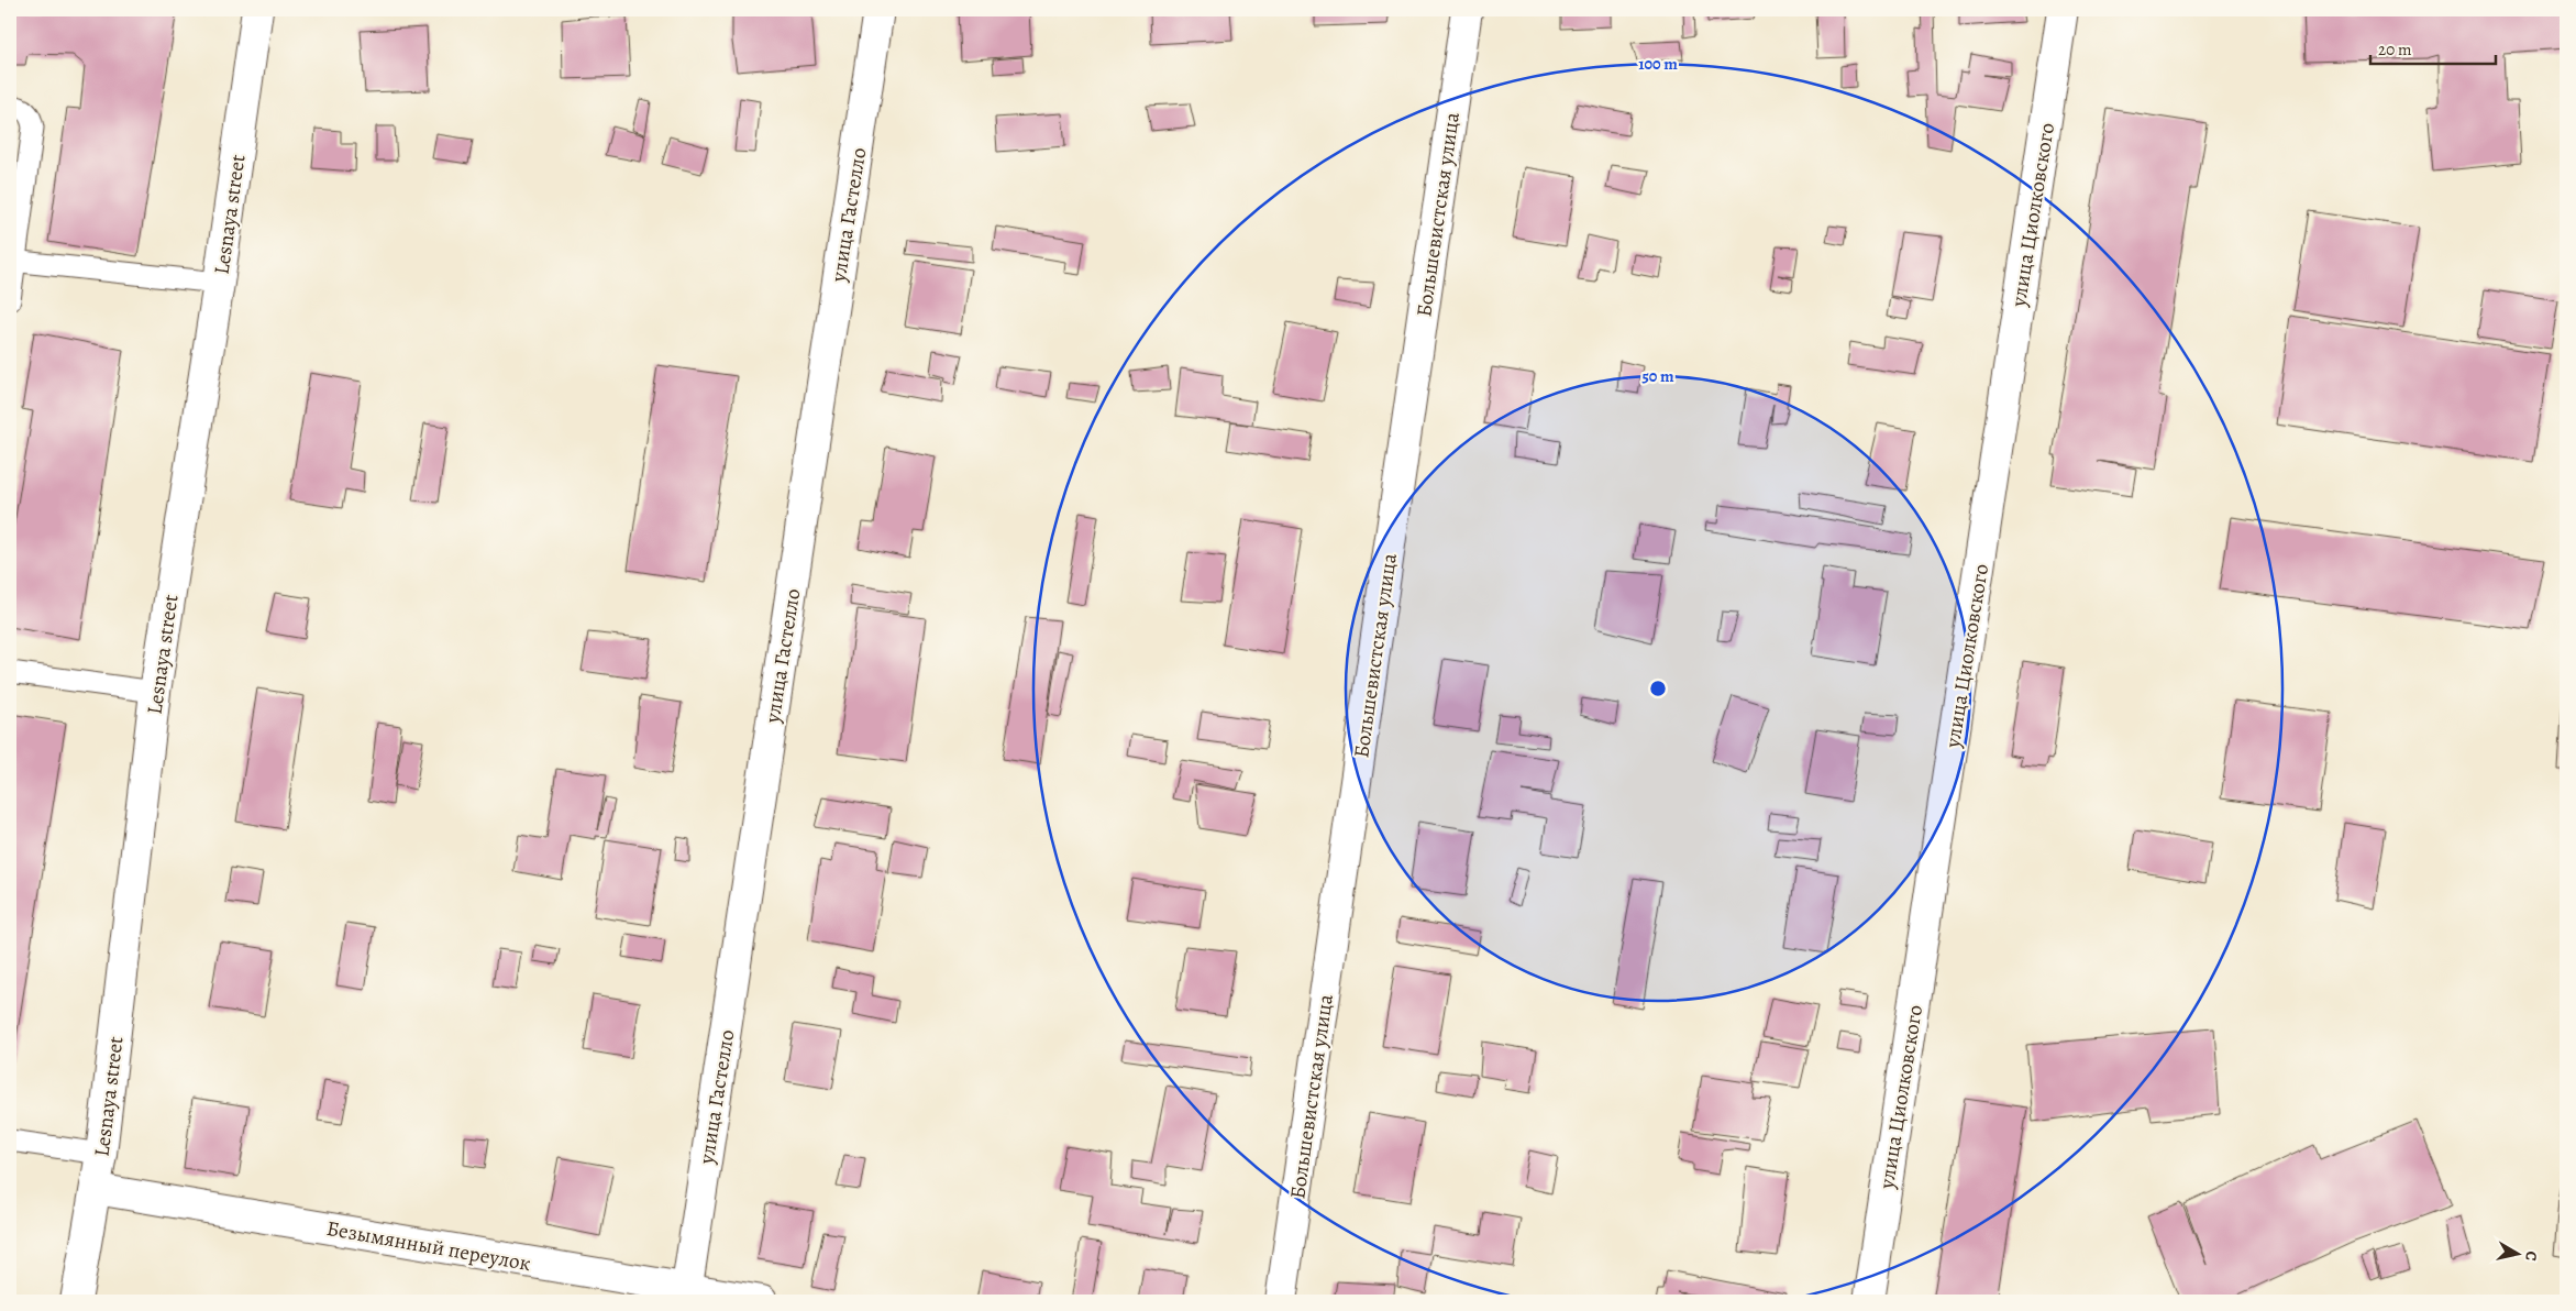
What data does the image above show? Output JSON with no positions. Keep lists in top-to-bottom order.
{
  "streets": {
    "street": [
      "Lesnaya street",
      "улица Гастелло",
      "Большевистская улица",
      "улица Циолковского",
      "Безымянный переулок"
    ]
  },
  "crossings": [
    ["Lesnaya street", "Безымянный переулок"],
    ["улица Гастелло", "Безымянный переулок"]
  ],
  "scale_bar": "20 m",
  "north": "right",
  "rings": ["100 m", "50 m"]
}
